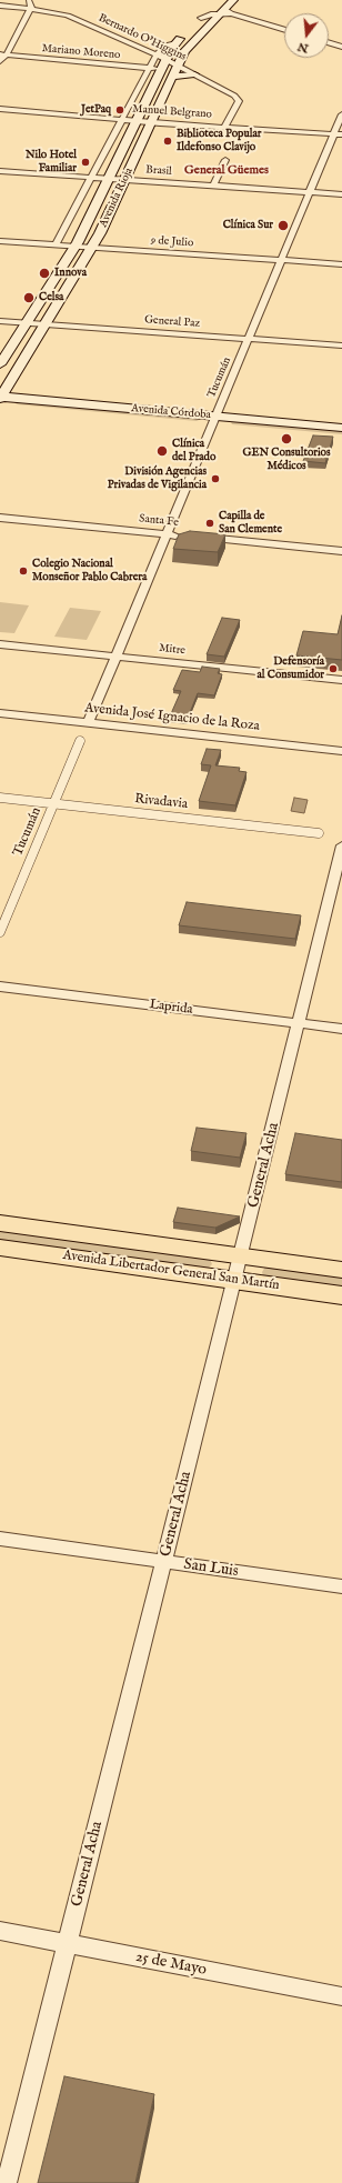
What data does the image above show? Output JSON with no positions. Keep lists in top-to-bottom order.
{
  "streets": {
    "main road": ["Avenida Rioja", "Avenida Córdoba", "Avenida Libertador General San Martín"],
    "street": [
      "Bernardo O'Higgins",
      "Mariano Moreno",
      "Manuel Belgrano",
      "Brasil",
      "9 de Julio",
      "General Paz",
      "Tucumán",
      "Santa Fe",
      "Mitre",
      "Avenida José Ignacio de la Roza",
      "Rivadavia",
      "Laprida",
      "General Acha",
      "San Luis",
      "25 de Mayo"
    ]
  },
  "crossings": [
    ["Bernardo O'Higgins", "Manuel Belgrano"],
    ["Bernardo O'Higgins", "Avenida Rioja"],
    ["Mariano Moreno", "Avenida Rioja"],
    ["Manuel Belgrano", "Avenida Rioja"],
    ["Manuel Belgrano", "Tucumán"],
    ["Brasil", "Avenida Rioja"],
    ["Brasil", "Tucumán"],
    ["Avenida Rioja", "9 de Julio"],
    ["Avenida Rioja", "General Paz"],
    ["Avenida Rioja", "Avenida Córdoba"],
    ["9 de Julio", "Tucumán"],
    ["General Paz", "Tucumán"],
    ["Tucumán", "Avenida Córdoba"],
    ["Tucumán", "Santa Fe"],
    ["Tucumán", "Mitre"],
    ["Tucumán", "Avenida José Ignacio de la Roza"],
    ["Tucumán", "Rivadavia"],
    ["Laprida", "General Acha"],
    ["General Acha", "Avenida Libertador General San Martín"],
    ["General Acha", "San Luis"],
    ["General Acha", "25 de Mayo"]
  ],
  "districts": ["General Güemes"],
  "places": [
    "JetPaq",
    "Biblioteca Popular Ildefonso Clavijo",
    "Nilo Hotel Familiar",
    "Clínica Sur",
    "Innova",
    "Celsa",
    "GEN Consultorios Médicos",
    "Clínica del Prado",
    "División Agencias Privadas de Vigilancia",
    "Capilla de San Clemente",
    "Colegio Nacional Monseñor Pablo Cabrera",
    "Defensoría al Consumidor"
  ],
  "north": "bottom"
}
